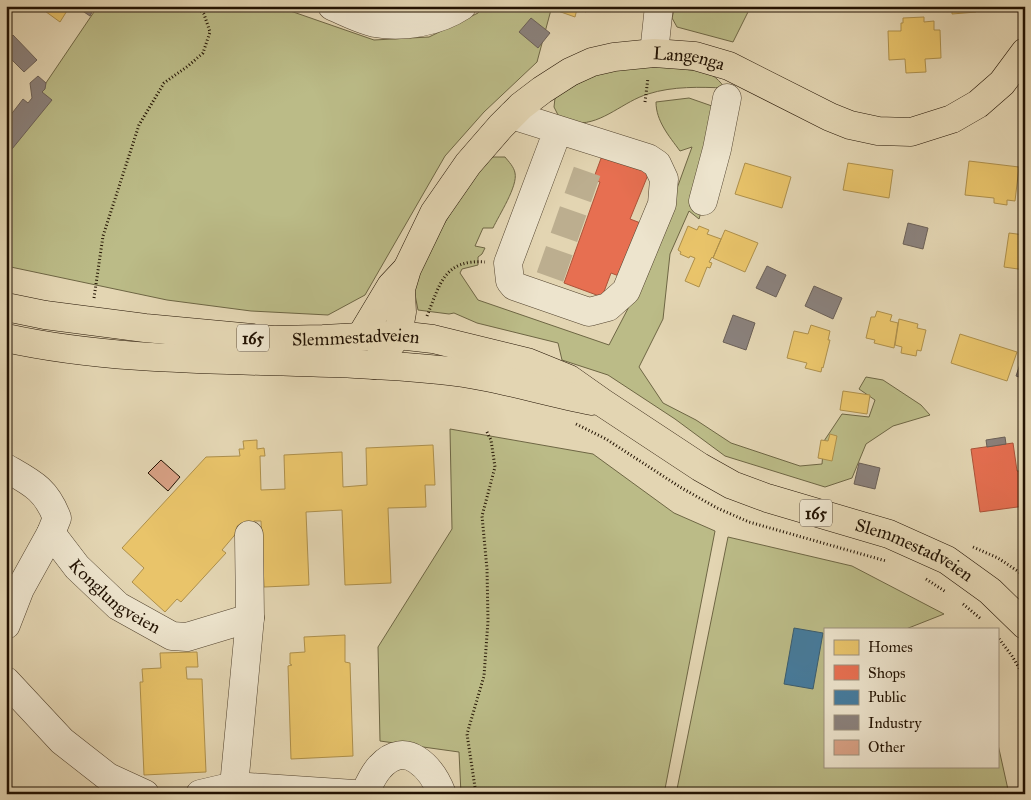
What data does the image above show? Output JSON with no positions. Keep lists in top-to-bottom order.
{
  "streets": {
    "main road": ["Langenga", "165", "Slemmestadveien"],
    "street": ["Konglungveien"]
  },
  "crossings": [
    ["Langenga", "Slemmestadveien"]
  ],
  "legend": [
    "Homes",
    "Shops",
    "Public",
    "Industry",
    "Other"
  ]
}
